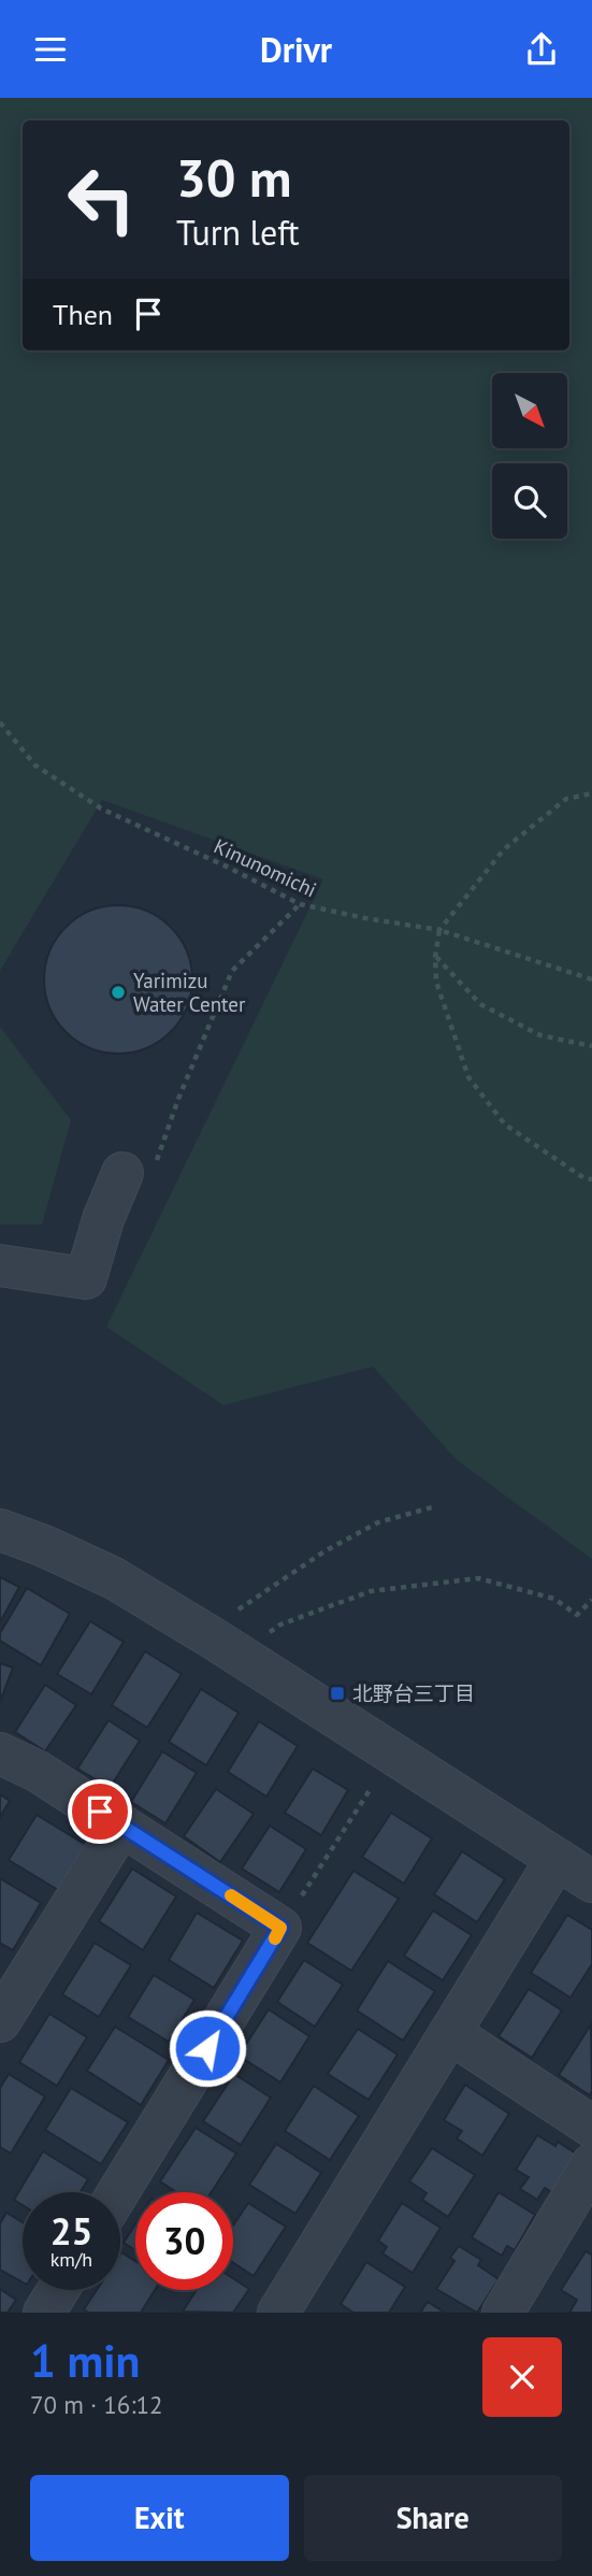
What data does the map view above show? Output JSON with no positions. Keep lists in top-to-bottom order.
{
  "streets": {
    "path": ["Kinunomichi"]
  },
  "places": {
    "other": ["Yarimizu Water Center"],
    "transit": ["北野台三丁目"]
  },
  "north": "bottom right",
  "page": {
    "header": "Drivr",
    "turn": ["30 m", "Turn left"],
    "then": "Then",
    "speed": "25 km/h",
    "limit": "30",
    "heading": ["1 min", "70 m · 16:12"],
    "buttons": ["Exit", "Share"]
  }
}
